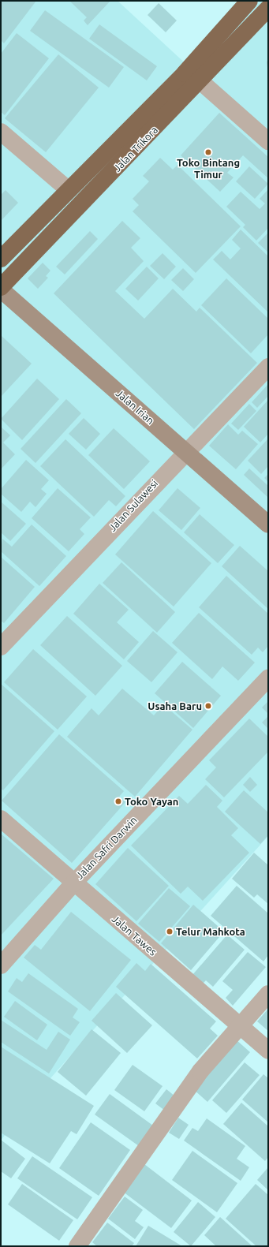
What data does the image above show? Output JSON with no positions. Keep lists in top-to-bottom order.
{
  "streets": {
    "highway": ["Jalan Trikora"],
    "main road": ["Jalan Irian"],
    "street": ["Jalan Sulawesi", "Jalan Safri Darwin", "Jalan Tawes"]
  },
  "crossings": [
    ["Jalan Trikora", "Jalan Irian"],
    ["Jalan Irian", "Jalan Sulawesi"],
    ["Jalan Safri Darwin", "Jalan Tawes"]
  ],
  "places": [
    "Toko Bintang Timur",
    "Usaha Baru",
    "Toko Yayan",
    "Telur Mahkota"
  ]
}
